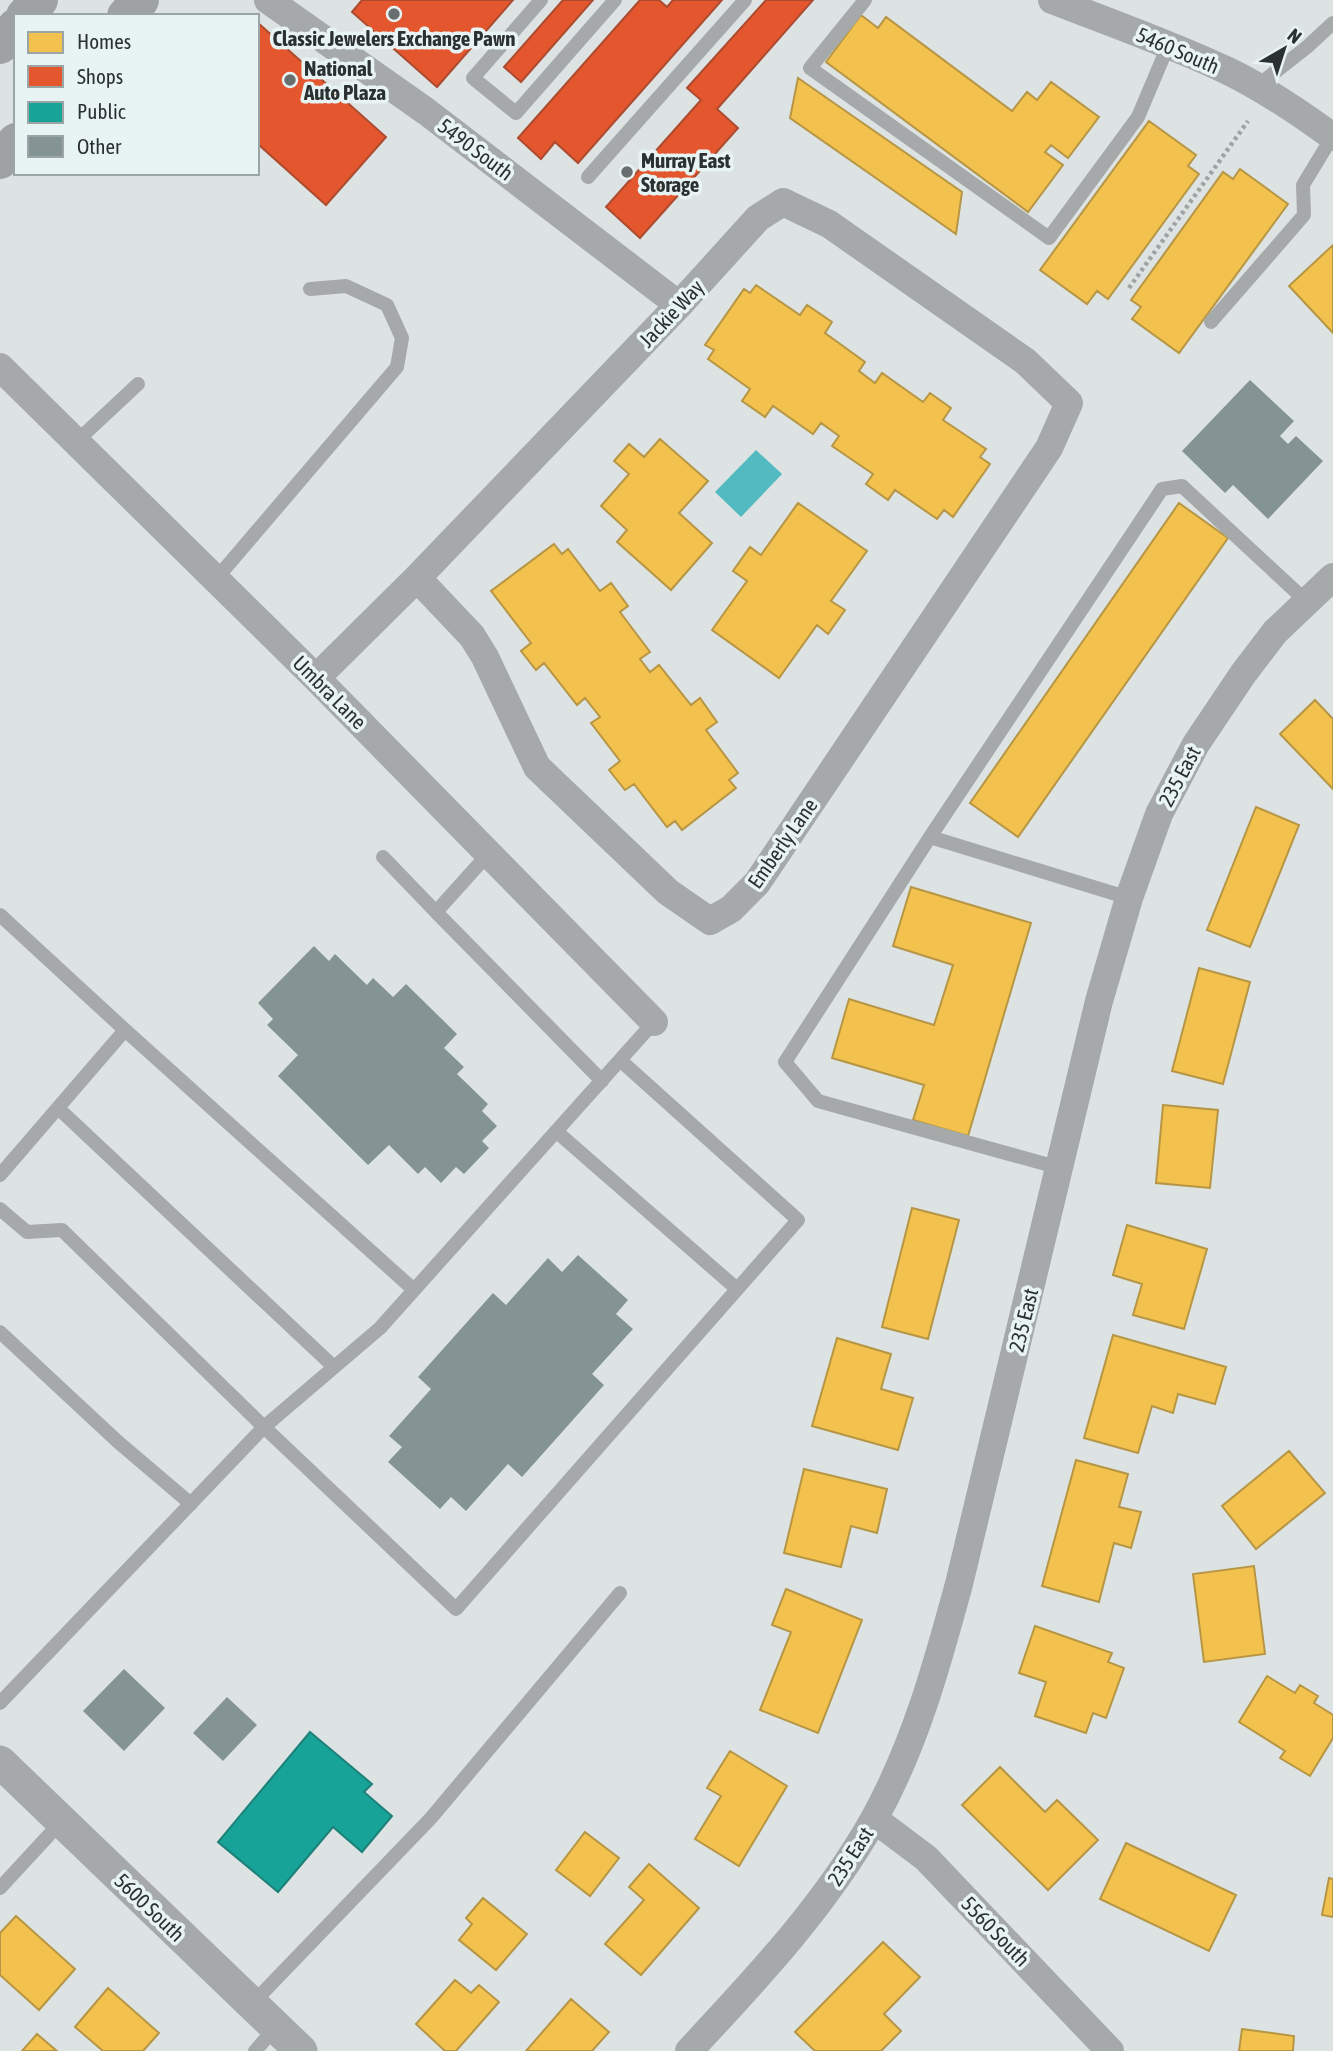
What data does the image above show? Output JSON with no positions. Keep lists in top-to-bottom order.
{
  "streets": {
    "street": [
      "5460 South",
      "5490 South",
      "Jackie Way",
      "Umbra Lane",
      "235 East",
      "Emberly Lane",
      "5600 South",
      "5560 South"
    ]
  },
  "crossings": [
    ["5490 South", "Jackie Way"],
    ["Jackie Way", "Umbra Lane"],
    ["Jackie Way", "Emberly Lane"],
    ["235 East", "5560 South"]
  ],
  "places": ["Classic Jewelers Exchange Pawn", "National Auto Plaza", "Murray East Storage"],
  "legend": [
    "Homes",
    "Shops",
    "Public",
    "Other"
  ],
  "north": "top right"
}
